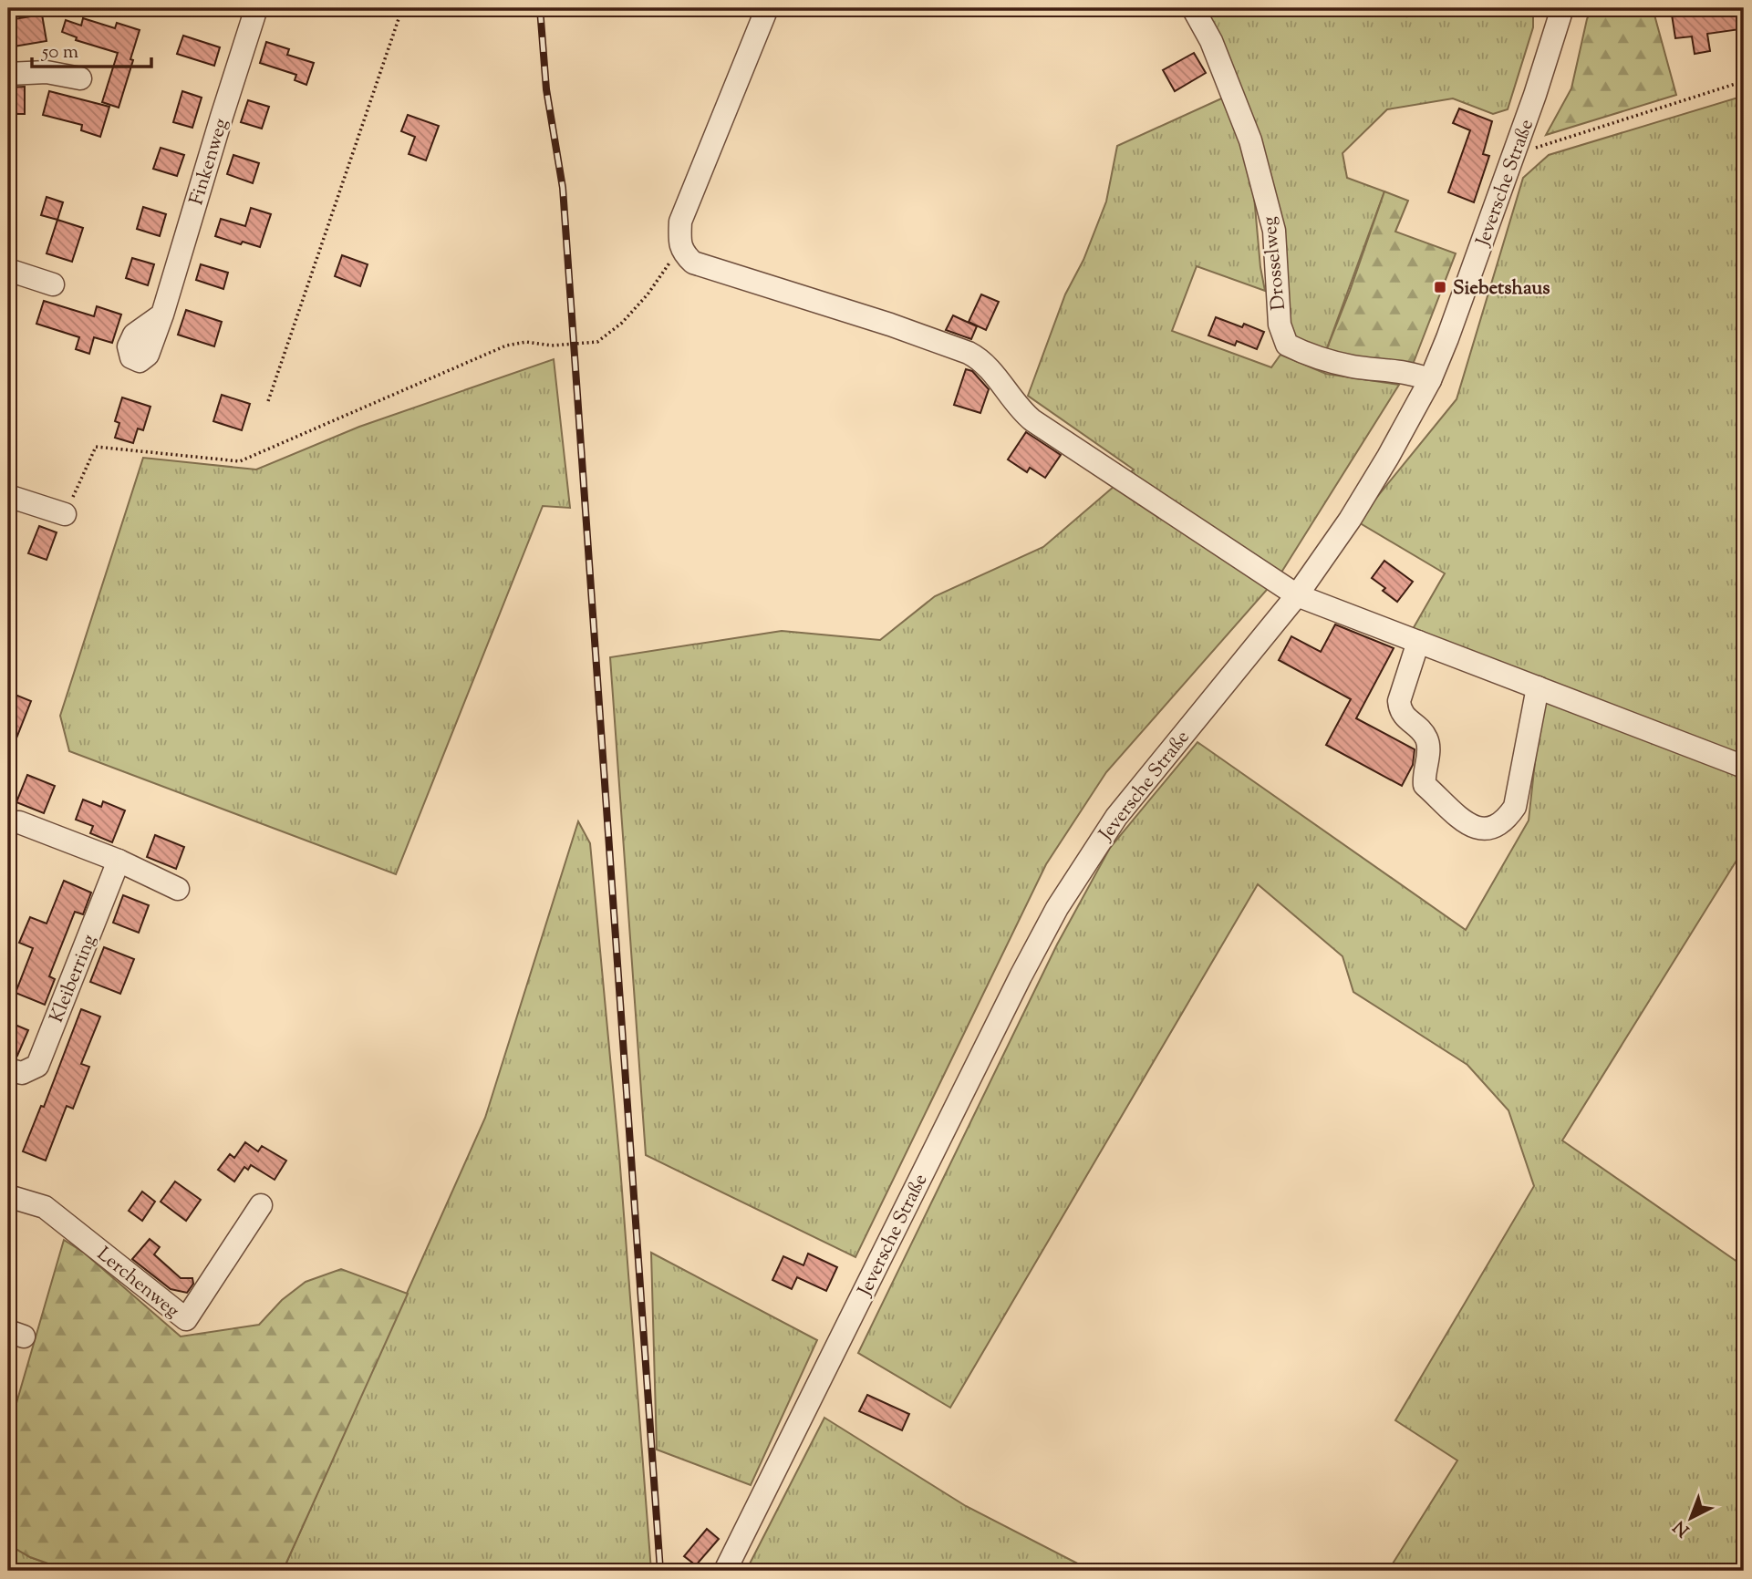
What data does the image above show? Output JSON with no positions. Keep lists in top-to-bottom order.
{
  "streets": {
    "street": [
      "Finkenweg",
      "Jeversche Straße",
      "Drosselweg",
      "Kleiberring",
      "Lerchenweg"
    ]
  },
  "crossings": [
    ["Jeversche Straße", "Drosselweg"]
  ],
  "places": {
    "transit": ["Siebetshaus"]
  },
  "scale_bar": "50 m",
  "north": "bottom left"
}
